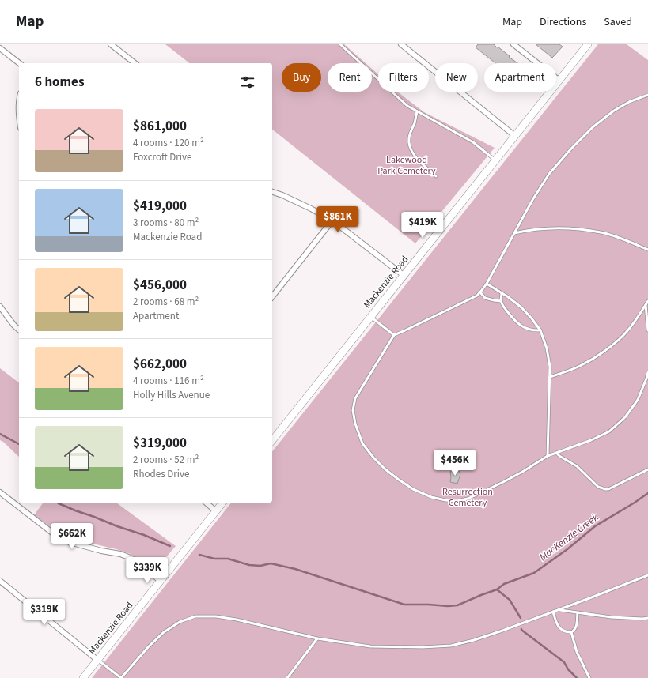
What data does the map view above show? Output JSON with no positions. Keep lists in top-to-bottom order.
{
  "streets": {
    "main road": ["Mackenzie Road"]
  },
  "water": ["MacKenzie Creek"],
  "parks": ["Lakewood Park Cemetery", "Resurrection Cemetery"],
  "page": {
    "header": "Map",
    "nav": ["Map", "Directions", "Saved"],
    "chip": [
      "Buy",
      "Rent",
      "Filters",
      "New",
      "Apartment"
    ],
    "heading": "6 homes",
    "list": [
      {
        "name": "$861,000",
        "note": "4 rooms · 120 m² · Foxcroft Drive"
      },
      {
        "name": "$419,000",
        "note": "3 rooms · 80 m² · Mackenzie Road"
      },
      {
        "name": "$456,000",
        "note": "2 rooms · 68 m² · Apartment"
      },
      {
        "name": "$662,000",
        "note": "4 rooms · 116 m² · Holly Hills Avenue"
      },
      {
        "name": "$319,000",
        "note": "2 rooms · 52 m² · Rhodes Drive"
      }
    ],
    "price": [
      "$861K",
      "$419K",
      "$456K",
      "$662K",
      "$339K",
      "$319K"
    ]
  }
}
